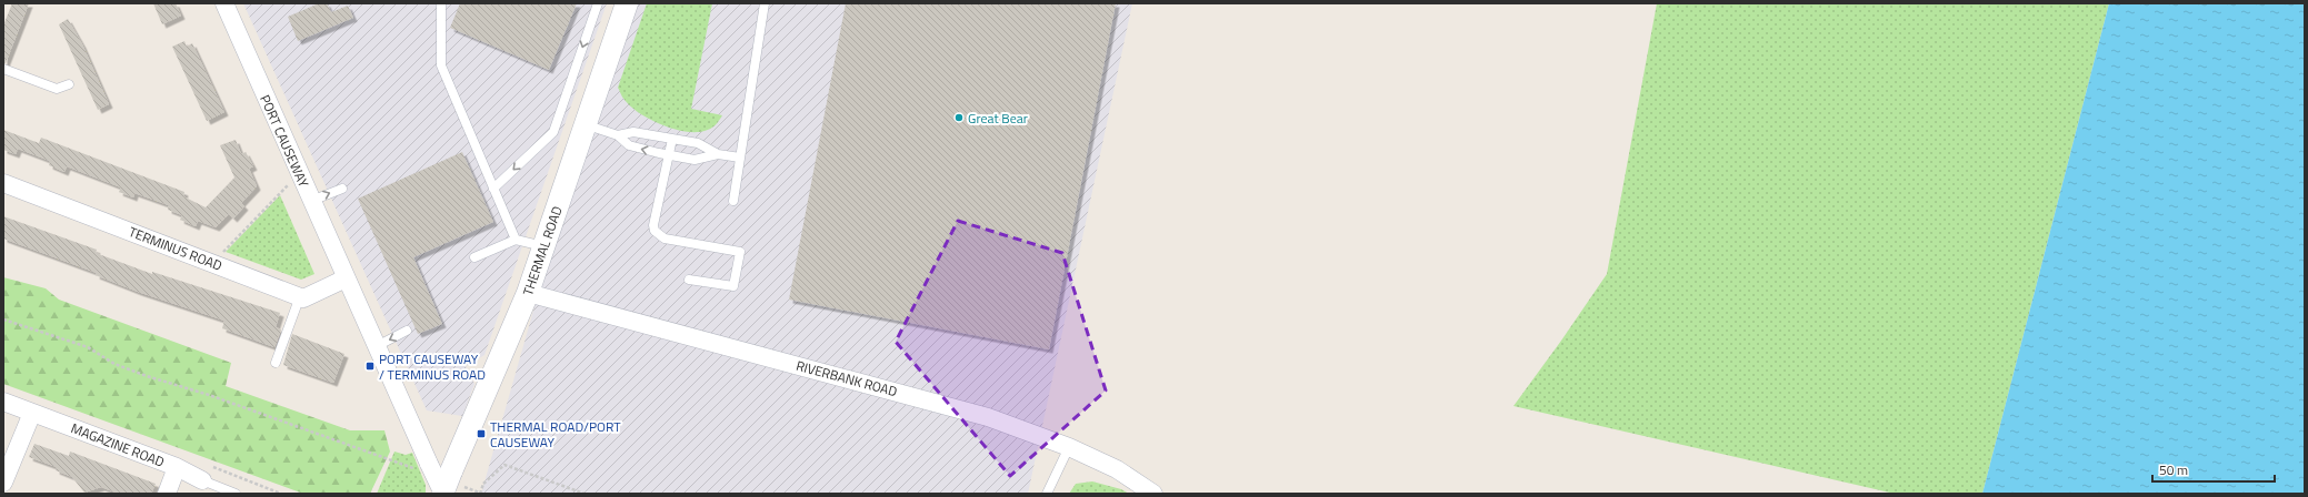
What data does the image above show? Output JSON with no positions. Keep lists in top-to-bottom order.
{
  "streets": {
    "street": [
      "PORT CAUSEWAY",
      "TERMINUS ROAD",
      "THERMAL ROAD",
      "RIVERBANK ROAD",
      "MAGAZINE ROAD"
    ]
  },
  "crossings": [
    ["PORT CAUSEWAY", "THERMAL ROAD"],
    ["THERMAL ROAD", "RIVERBANK ROAD"]
  ],
  "places": {
    "other": ["Great Bear"],
    "transit": ["PORT CAUSEWAY / TERMINUS ROAD", "THERMAL ROAD/PORT CAUSEWAY"]
  },
  "scale_bar": "50 m"
}
